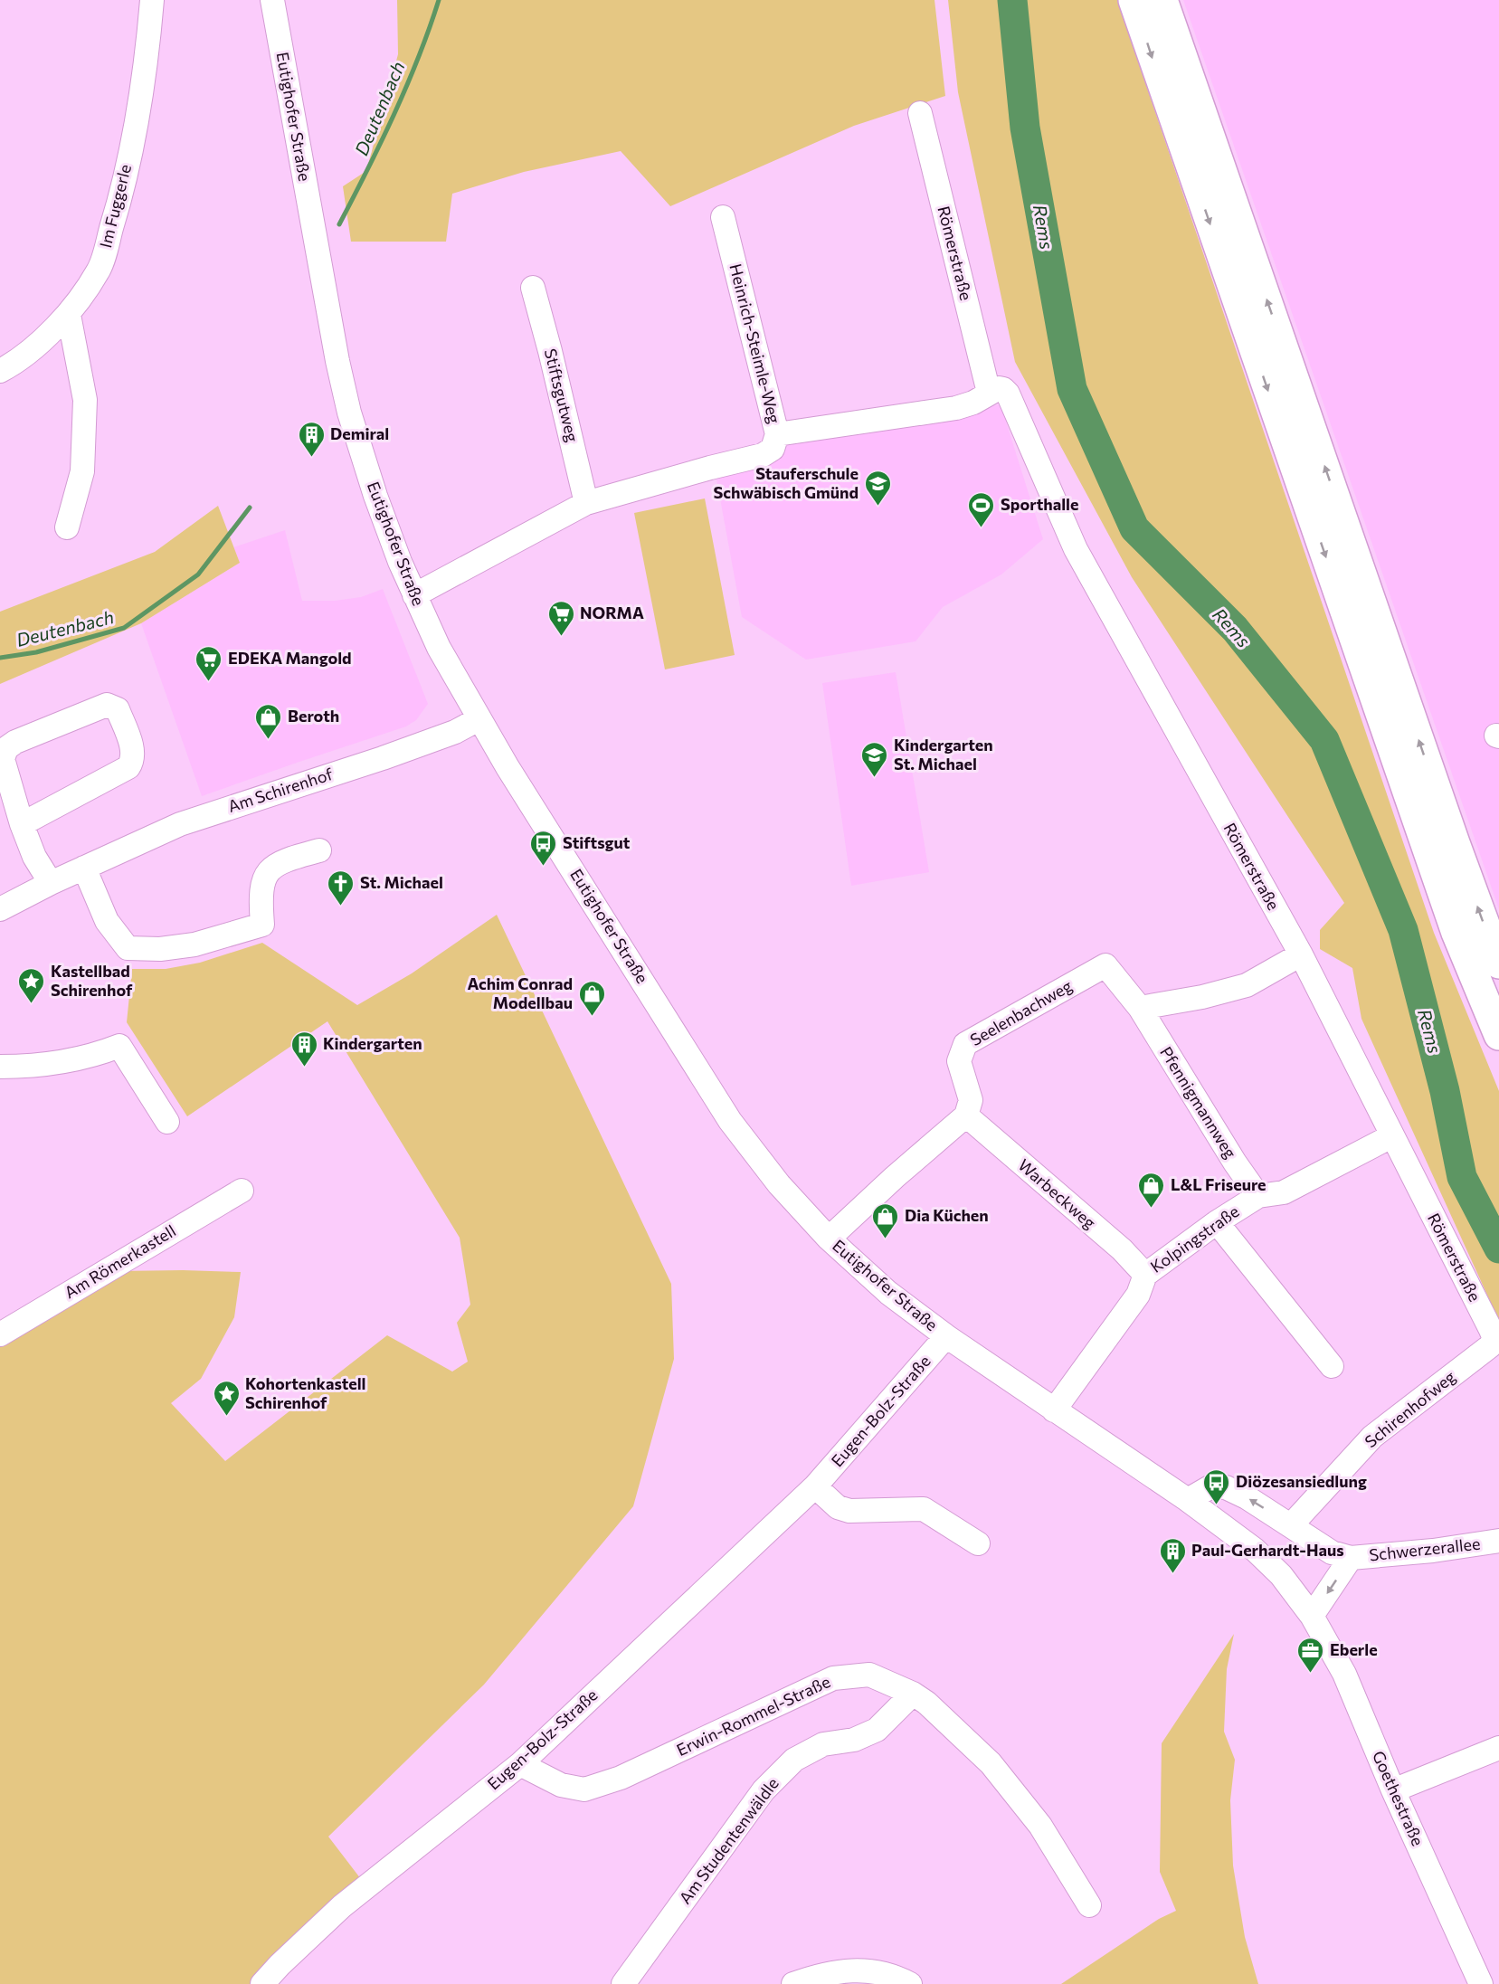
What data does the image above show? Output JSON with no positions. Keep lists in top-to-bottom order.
{
  "streets": {
    "street": [
      "Eutighofer Straße",
      "Im Fuggerle",
      "Römerstraße",
      "Heinrich-Steimle-Weg",
      "Stiftsgutweg",
      "Am Schirenhof",
      "Seelenbachweg",
      "Pfennigmannweg",
      "Warbeckweg",
      "Kolpingstraße",
      "Am Römerkastell",
      "Schirenhofweg",
      "Eugen-Bolz-Straße",
      "Schwerzerallee",
      "Erwin-Rommel-Straße",
      "Goethestraße",
      "Am Studentenwäldle"
    ]
  },
  "crossings": [
    ["Eutighofer Straße", "Am Schirenhof"],
    ["Eutighofer Straße", "Kolpingstraße"],
    ["Eutighofer Straße", "Eugen-Bolz-Straße"],
    ["Eutighofer Straße", "Schwerzerallee"],
    ["Eutighofer Straße", "Goethestraße"],
    ["Römerstraße", "Heinrich-Steimle-Weg"],
    ["Römerstraße", "Kolpingstraße"],
    ["Römerstraße", "Schirenhofweg"],
    ["Seelenbachweg", "Pfennigmannweg"],
    ["Seelenbachweg", "Warbeckweg"],
    ["Pfennigmannweg", "Kolpingstraße"],
    ["Warbeckweg", "Kolpingstraße"],
    ["Schirenhofweg", "Schwerzerallee"],
    ["Eugen-Bolz-Straße", "Erwin-Rommel-Straße"],
    ["Schwerzerallee", "Goethestraße"],
    ["Erwin-Rommel-Straße", "Am Studentenwäldle"]
  ],
  "water": ["Deutenbach", "Rems"],
  "places": {
    "building": ["Demiral", "Kindergarten", "Paul-Gerhardt-Haus"],
    "school or university": ["Stauferschule Schwäbisch Gmünd", "Kindergarten St. Michael"],
    "sports": ["Sporthalle"],
    "supermarket": ["NORMA", "EDEKA Mangold"],
    "shop": [
      "Beroth",
      "Achim Conrad Modellbau",
      "L&L Friseure",
      "Dia Küchen"
    ],
    "bus stop": ["Stiftsgut", "Diözesansiedlung"],
    "church": ["St. Michael"],
    "place": ["Kastellbad Schirenhof", "Kohortenkastell Schirenhof"],
    "office": ["Eberle"]
  }
}
